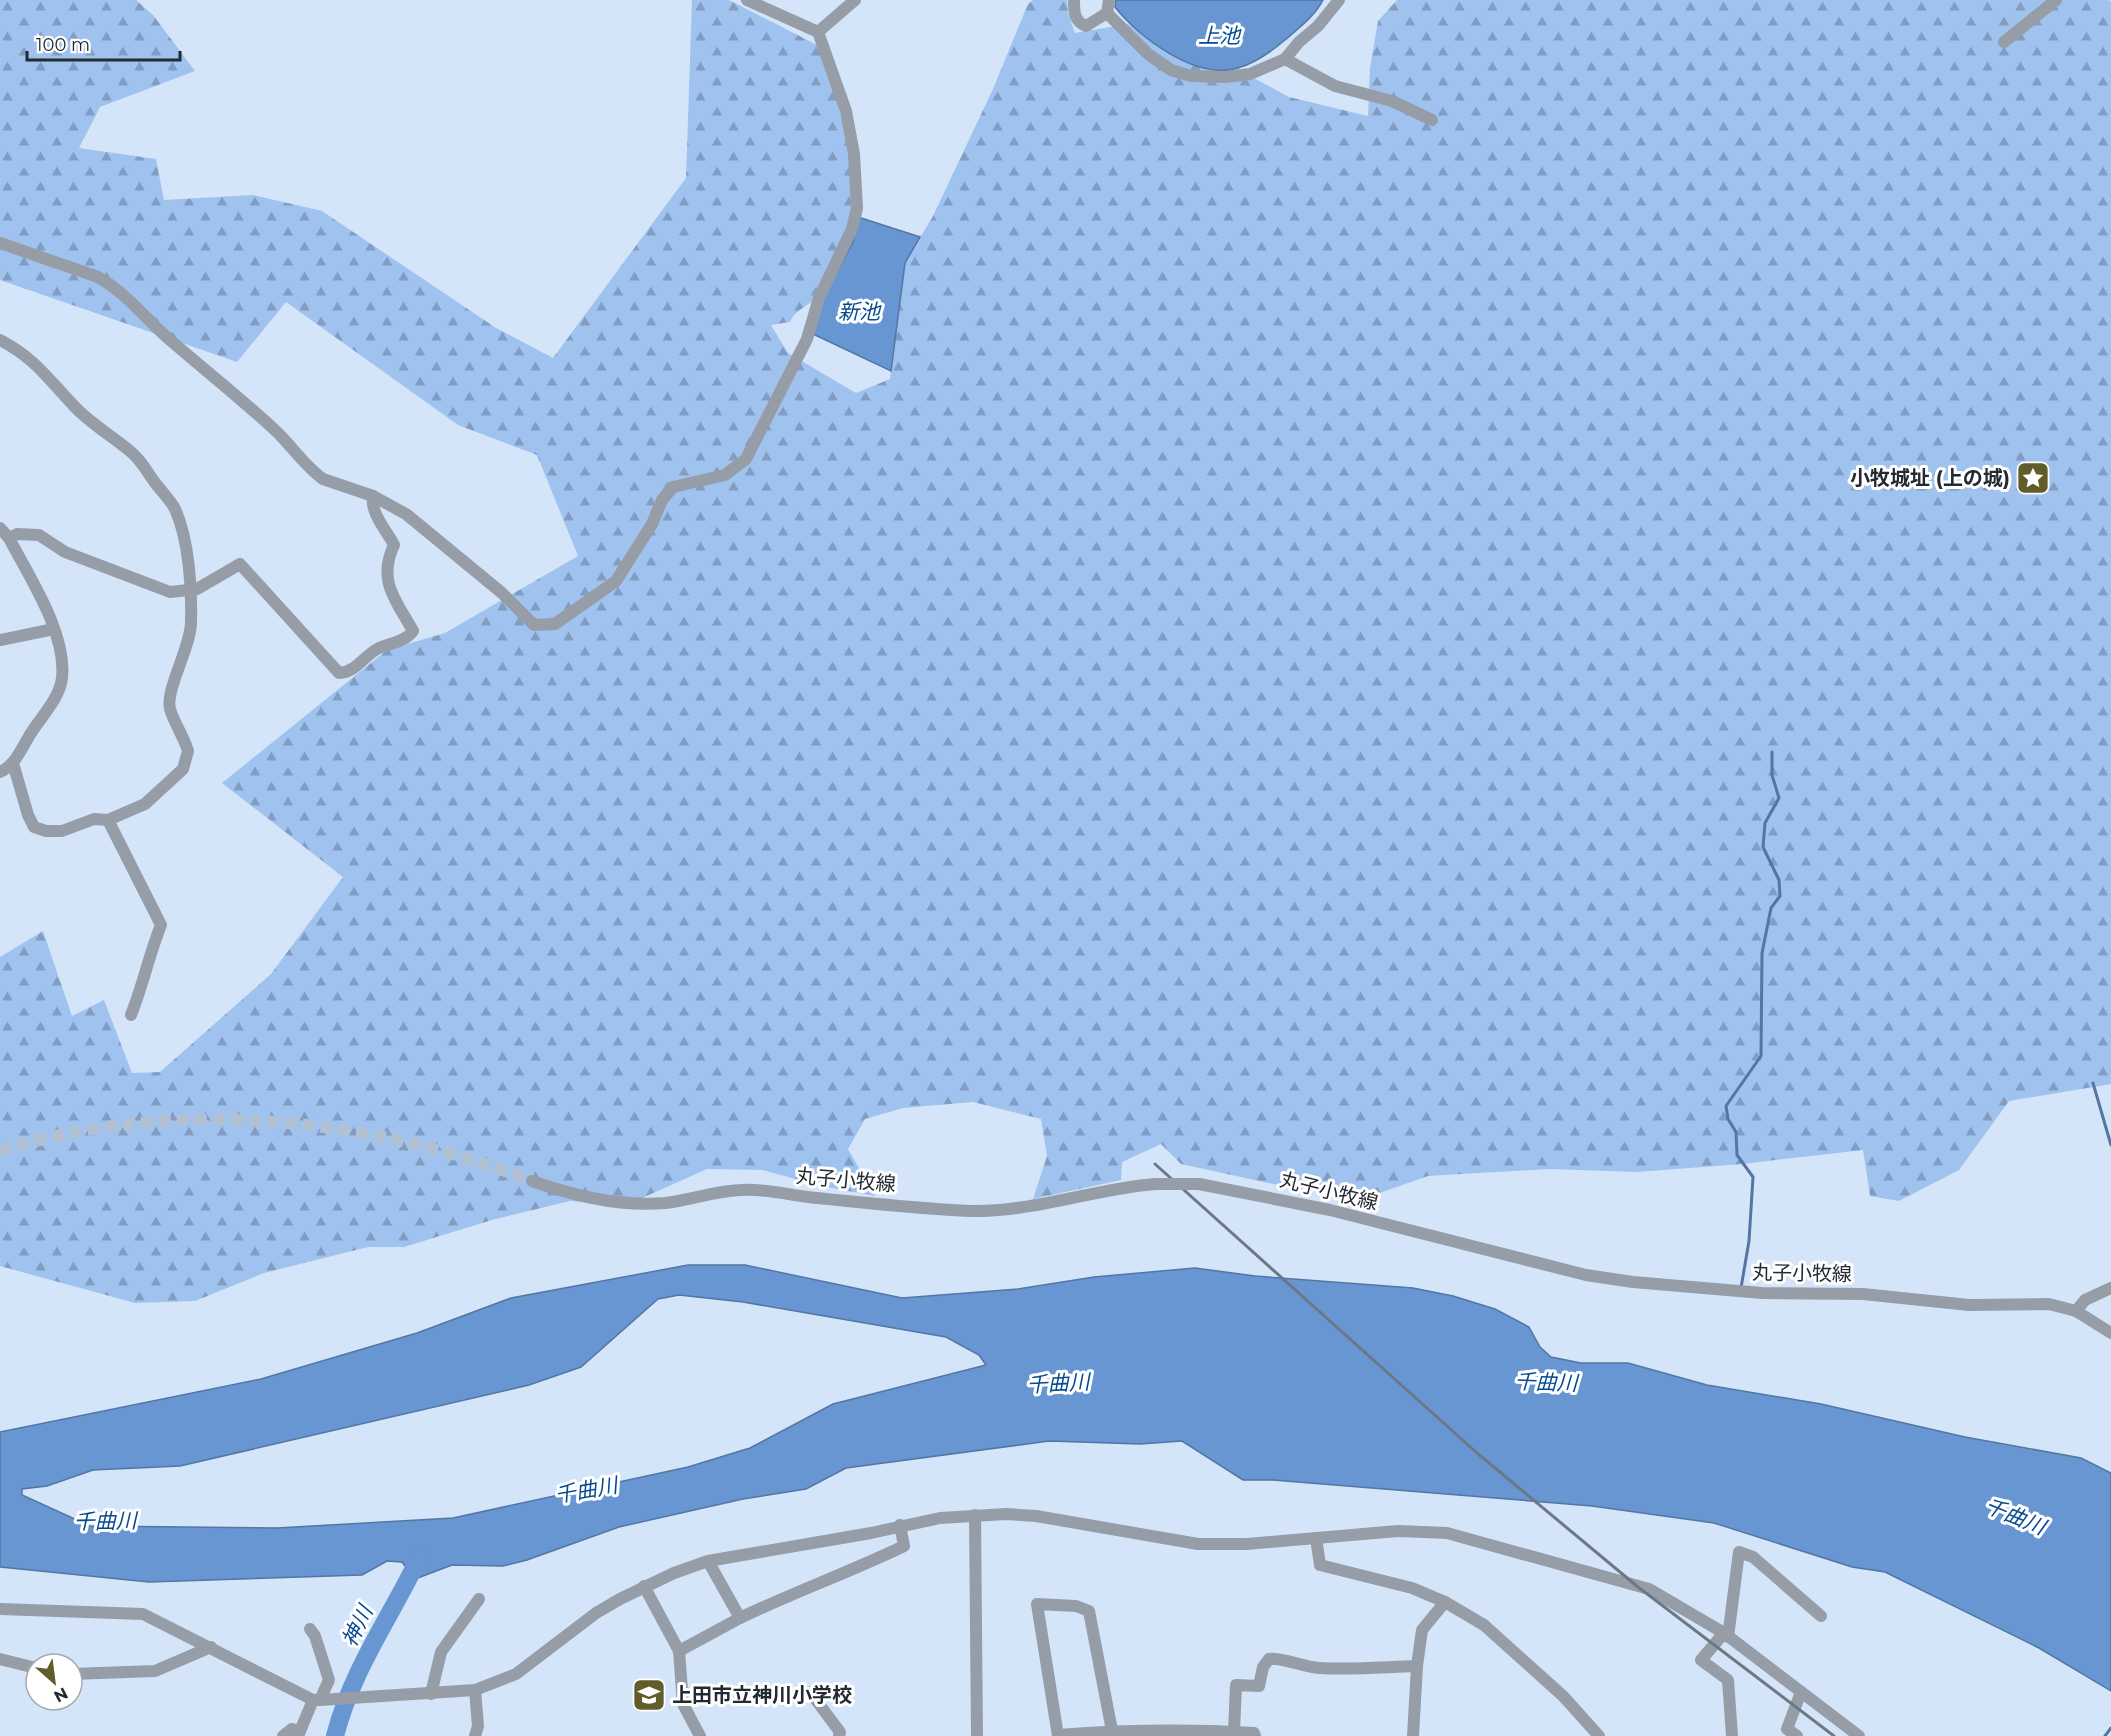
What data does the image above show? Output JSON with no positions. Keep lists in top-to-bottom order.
{
  "streets": {
    "street": ["丸子小牧線"]
  },
  "water": [
    "上池",
    "新池",
    "千曲川",
    "神川"
  ],
  "places": {
    "place": ["小牧城址 (上の城)"],
    "school or university": ["上田市立神川小学校"]
  },
  "scale_bar": "100 m",
  "north": "bottom right"
}
